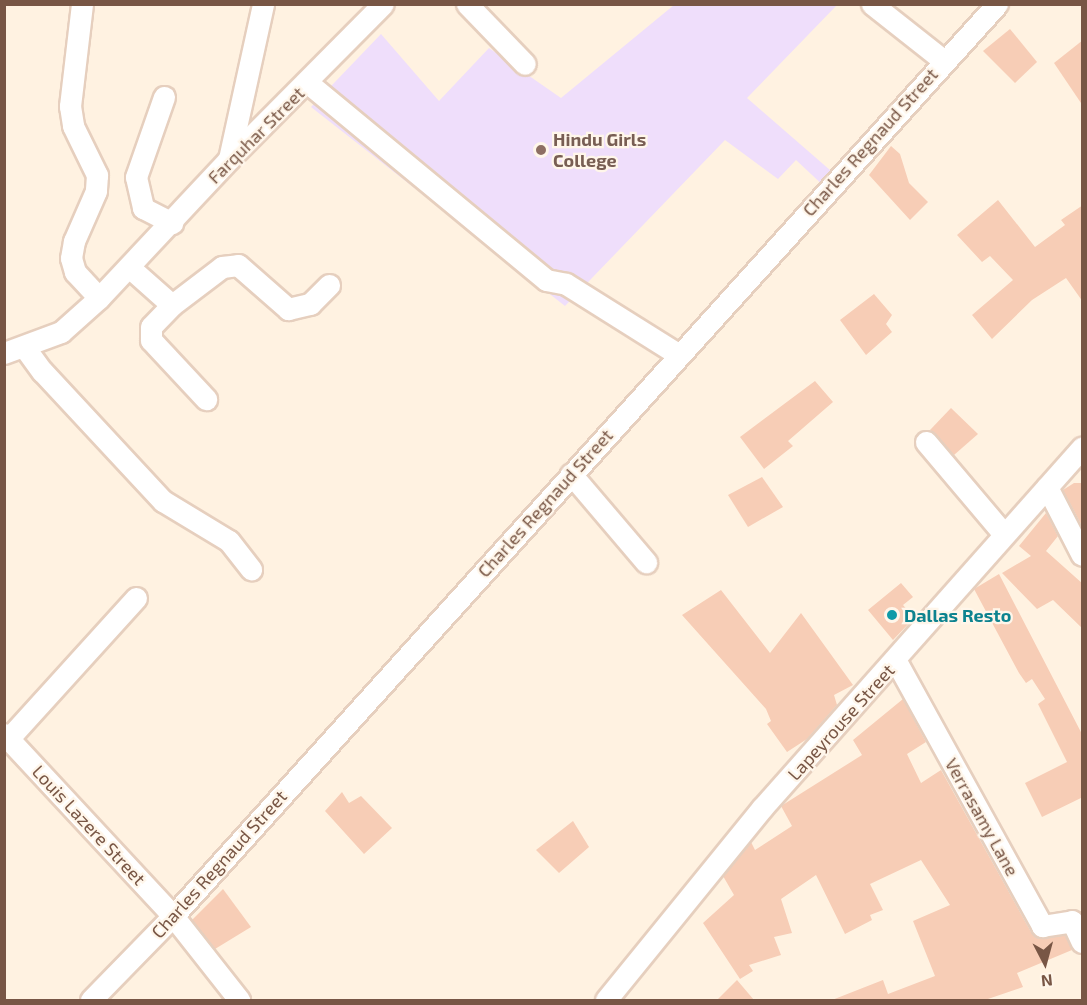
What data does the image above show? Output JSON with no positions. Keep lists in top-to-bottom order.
{
  "streets": {
    "street": [
      "Farquhar Street",
      "Charles Regnaud Street",
      "Lapeyrouse Street",
      "Verrasamy Lane",
      "Louis Lazere Street"
    ]
  },
  "crossings": [
    ["Charles Regnaud Street", "Louis Lazere Street"],
    ["Lapeyrouse Street", "Verrasamy Lane"]
  ],
  "places": ["Hindu Girls College", "Dallas Resto"],
  "north": "bottom"
}
